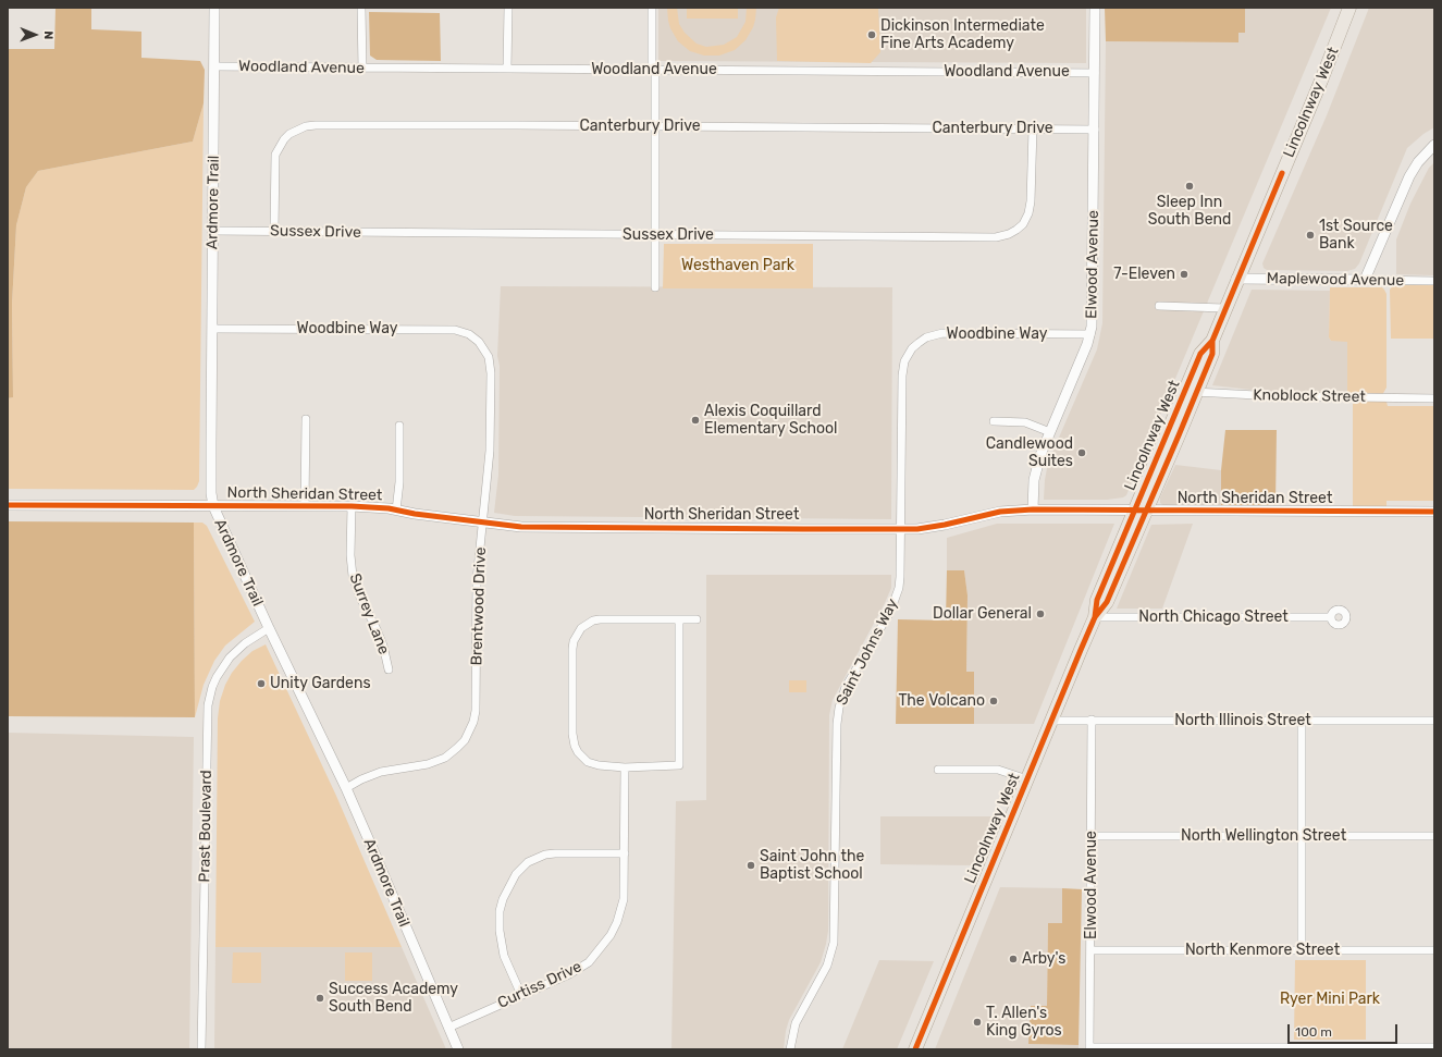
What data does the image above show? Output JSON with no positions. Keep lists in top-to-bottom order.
{
  "streets": {
    "main road": ["Lincolnway West"],
    "street": [
      "Woodland Avenue",
      "Canterbury Drive",
      "Ardmore Trail",
      "Sussex Drive",
      "Elwood Avenue",
      "Maplewood Avenue",
      "Woodbine Way",
      "Knoblock Street",
      "North Sheridan Street",
      "Brentwood Drive",
      "Surrey Lane",
      "North Chicago Street",
      "Saint Johns Way",
      "North Illinois Street",
      "Prast Boulevard",
      "North Wellington Street",
      "North Kenmore Street",
      "Curtiss Drive"
    ]
  },
  "crossings": [
    ["Woodland Avenue", "Ardmore Trail"],
    ["Woodland Avenue", "Elwood Avenue"],
    ["Lincolnway West", "Maplewood Avenue"],
    ["Lincolnway West", "Knoblock Street"],
    ["Lincolnway West", "North Sheridan Street"],
    ["Lincolnway West", "North Chicago Street"],
    ["Lincolnway West", "North Illinois Street"],
    ["Canterbury Drive", "Sussex Drive"],
    ["Canterbury Drive", "Elwood Avenue"],
    ["Ardmore Trail", "Sussex Drive"],
    ["Ardmore Trail", "Woodbine Way"],
    ["Ardmore Trail", "North Sheridan Street"],
    ["Ardmore Trail", "Brentwood Drive"],
    ["Ardmore Trail", "Prast Boulevard"],
    ["Ardmore Trail", "Curtiss Drive"],
    ["Elwood Avenue", "Woodbine Way"],
    ["Elwood Avenue", "North Sheridan Street"],
    ["Elwood Avenue", "North Illinois Street"],
    ["Elwood Avenue", "North Wellington Street"],
    ["Elwood Avenue", "North Kenmore Street"],
    ["Woodbine Way", "Brentwood Drive"],
    ["Woodbine Way", "Saint Johns Way"],
    ["North Sheridan Street", "Brentwood Drive"],
    ["North Sheridan Street", "Surrey Lane"],
    ["North Sheridan Street", "Saint Johns Way"]
  ],
  "parks": ["Westhaven Park", "Ryer Mini Park"],
  "places": [
    "Dickinson Intermediate Fine Arts Academy",
    "Sleep Inn South Bend",
    "1st Source Bank",
    "7-Eleven",
    "Alexis Coquillard Elementary School",
    "Candlewood Suites",
    "Dollar General",
    "Unity Gardens",
    "The Volcano",
    "Saint John the Baptist School",
    "Arby's",
    "Success Academy South Bend",
    "T. Allen's King Gyros"
  ],
  "scale_bar": "100 m",
  "north": "right"
}
